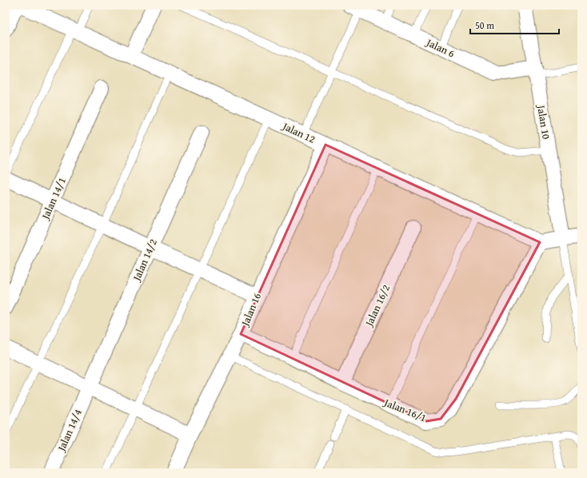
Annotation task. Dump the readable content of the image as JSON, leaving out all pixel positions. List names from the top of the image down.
{
  "streets": {
    "street": [
      "Jalan 6",
      "Jalan 10",
      "Jalan 12",
      "Jalan 14/1",
      "Jalan 14/2",
      "Jalan 16/2",
      "Jalan 16",
      "Jalan 16/1",
      "Jalan 14/4"
    ]
  },
  "crossings": [
    ["Jalan 6", "Jalan 10"],
    ["Jalan 12", "Jalan 16"],
    ["Jalan 12", "Jalan 16/1"],
    ["Jalan 14/2", "Jalan 14/4"],
    ["Jalan 16/2", "Jalan 16/1"],
    ["Jalan 16", "Jalan 16/1"]
  ],
  "scale_bar": "50 m"
}
